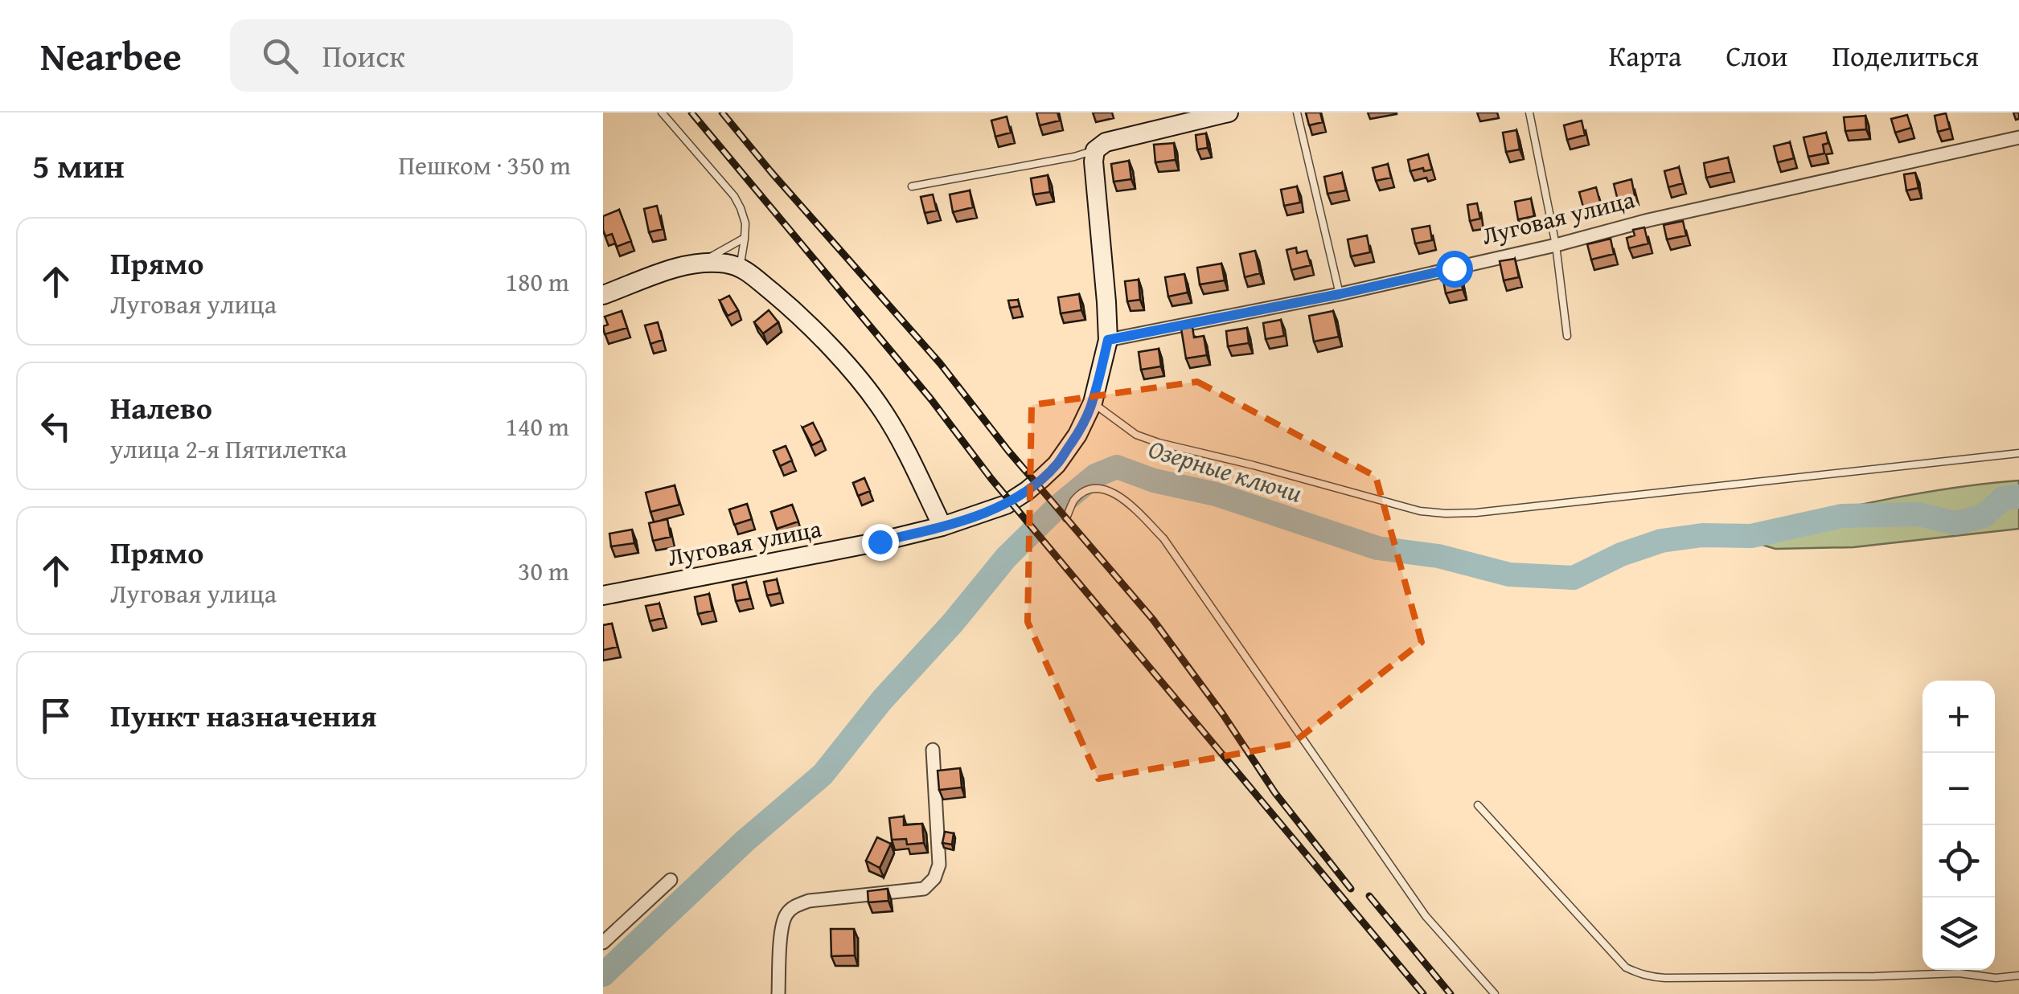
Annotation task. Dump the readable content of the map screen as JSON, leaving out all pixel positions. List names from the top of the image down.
{
  "streets": {
    "main road": ["Луговая улица"]
  },
  "water": ["Озерные ключи"],
  "page": {
    "header": "Nearbee",
    "search": "Поиск",
    "nav": ["Карта", "Слои", "Поделиться"],
    "heading": ["5 мин", "Пешком · 350 m"],
    "list": [
      ["Прямо", "Луговая улица", "180 m"],
      ["Налево", "улица 2-я Пятилетка", "140 m"],
      ["Прямо", "Луговая улица", "30 m"],
      "Пункт назначения"
    ],
    "map_buttons": ["+", "−"]
  }
}
